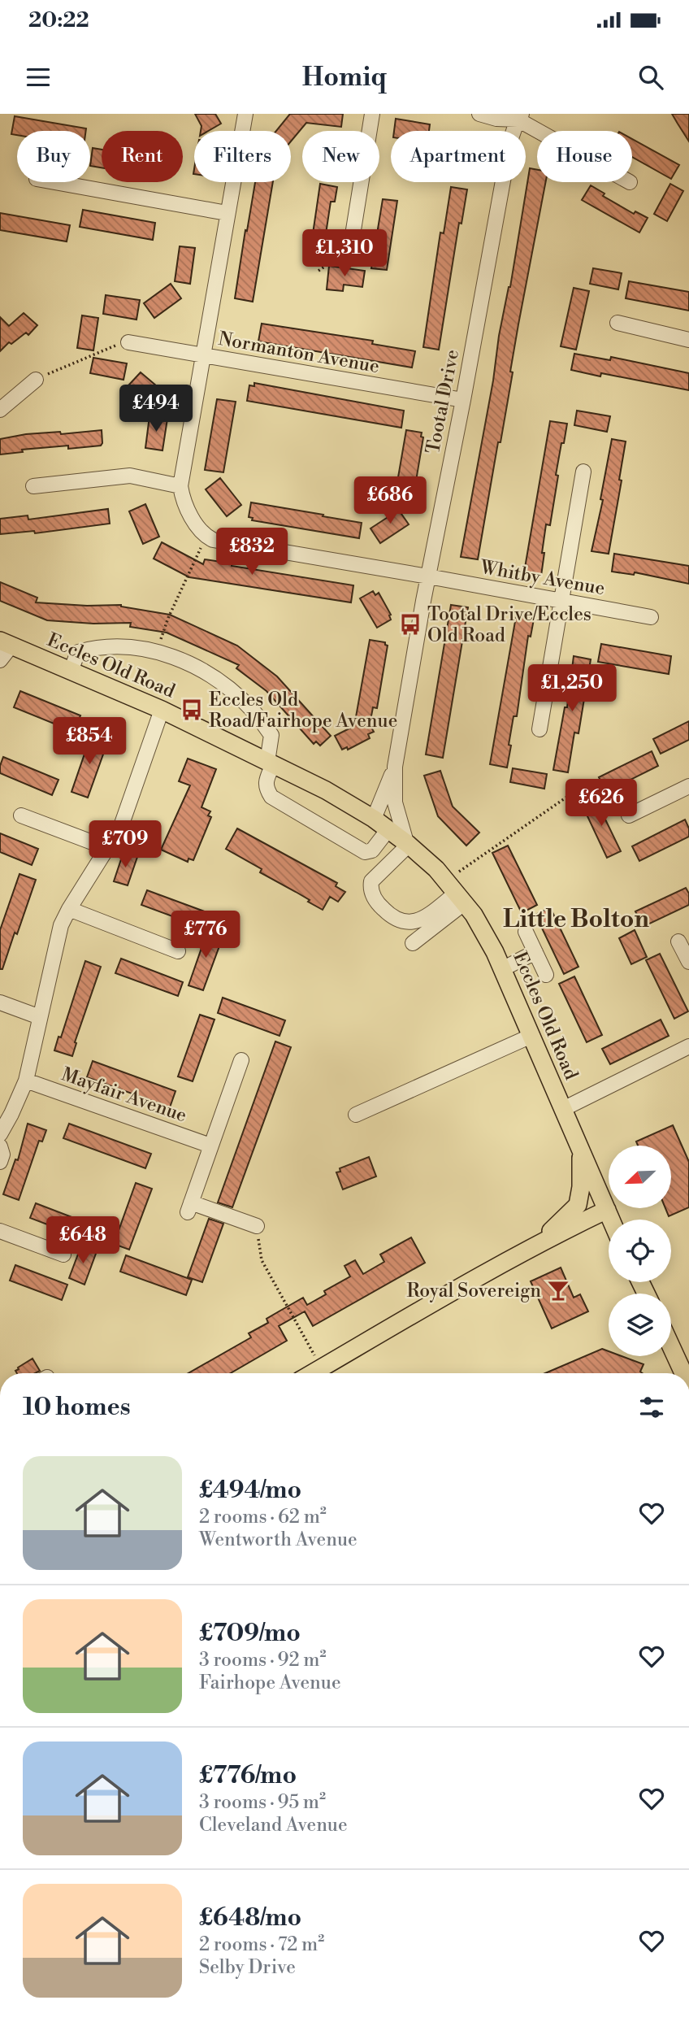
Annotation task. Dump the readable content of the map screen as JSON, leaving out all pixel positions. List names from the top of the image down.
{
  "streets": {
    "main road": ["Eccles Old Road"],
    "street": [
      "Normanton Avenue",
      "Tootal Drive",
      "Whitby Avenue",
      "Mayfair Avenue"
    ]
  },
  "crossings": [
    ["Normanton Avenue", "Tootal Drive"],
    ["Tootal Drive", "Whitby Avenue"],
    ["Tootal Drive", "Eccles Old Road"]
  ],
  "districts": ["Little Bolton"],
  "places": {
    "bus stop": ["Tootal Drive/Eccles Old Road", "Eccles Old Road/Fairhope Avenue"],
    "bar": ["Royal Sovereign"]
  },
  "north": "bottom left",
  "page": {
    "status": "20:22",
    "header": "Homiq",
    "chip": [
      "Buy",
      "Rent",
      "Filters",
      "New",
      "Apartment",
      "House"
    ],
    "price": [
      "£1,310",
      "£494",
      "£686",
      "£832",
      "£1,250",
      "£854",
      "£626",
      "£709",
      "£776",
      "£648"
    ],
    "heading": "10 homes",
    "list": [
      {
        "name": "£494/mo",
        "note": "2 rooms · 62 m² · Wentworth Avenue"
      },
      {
        "name": "£709/mo",
        "note": "3 rooms · 92 m² · Fairhope Avenue"
      },
      {
        "name": "£776/mo",
        "note": "3 rooms · 95 m² · Cleveland Avenue"
      },
      {
        "name": "£648/mo",
        "note": "2 rooms · 72 m² · Selby Drive"
      }
    ]
  }
}
